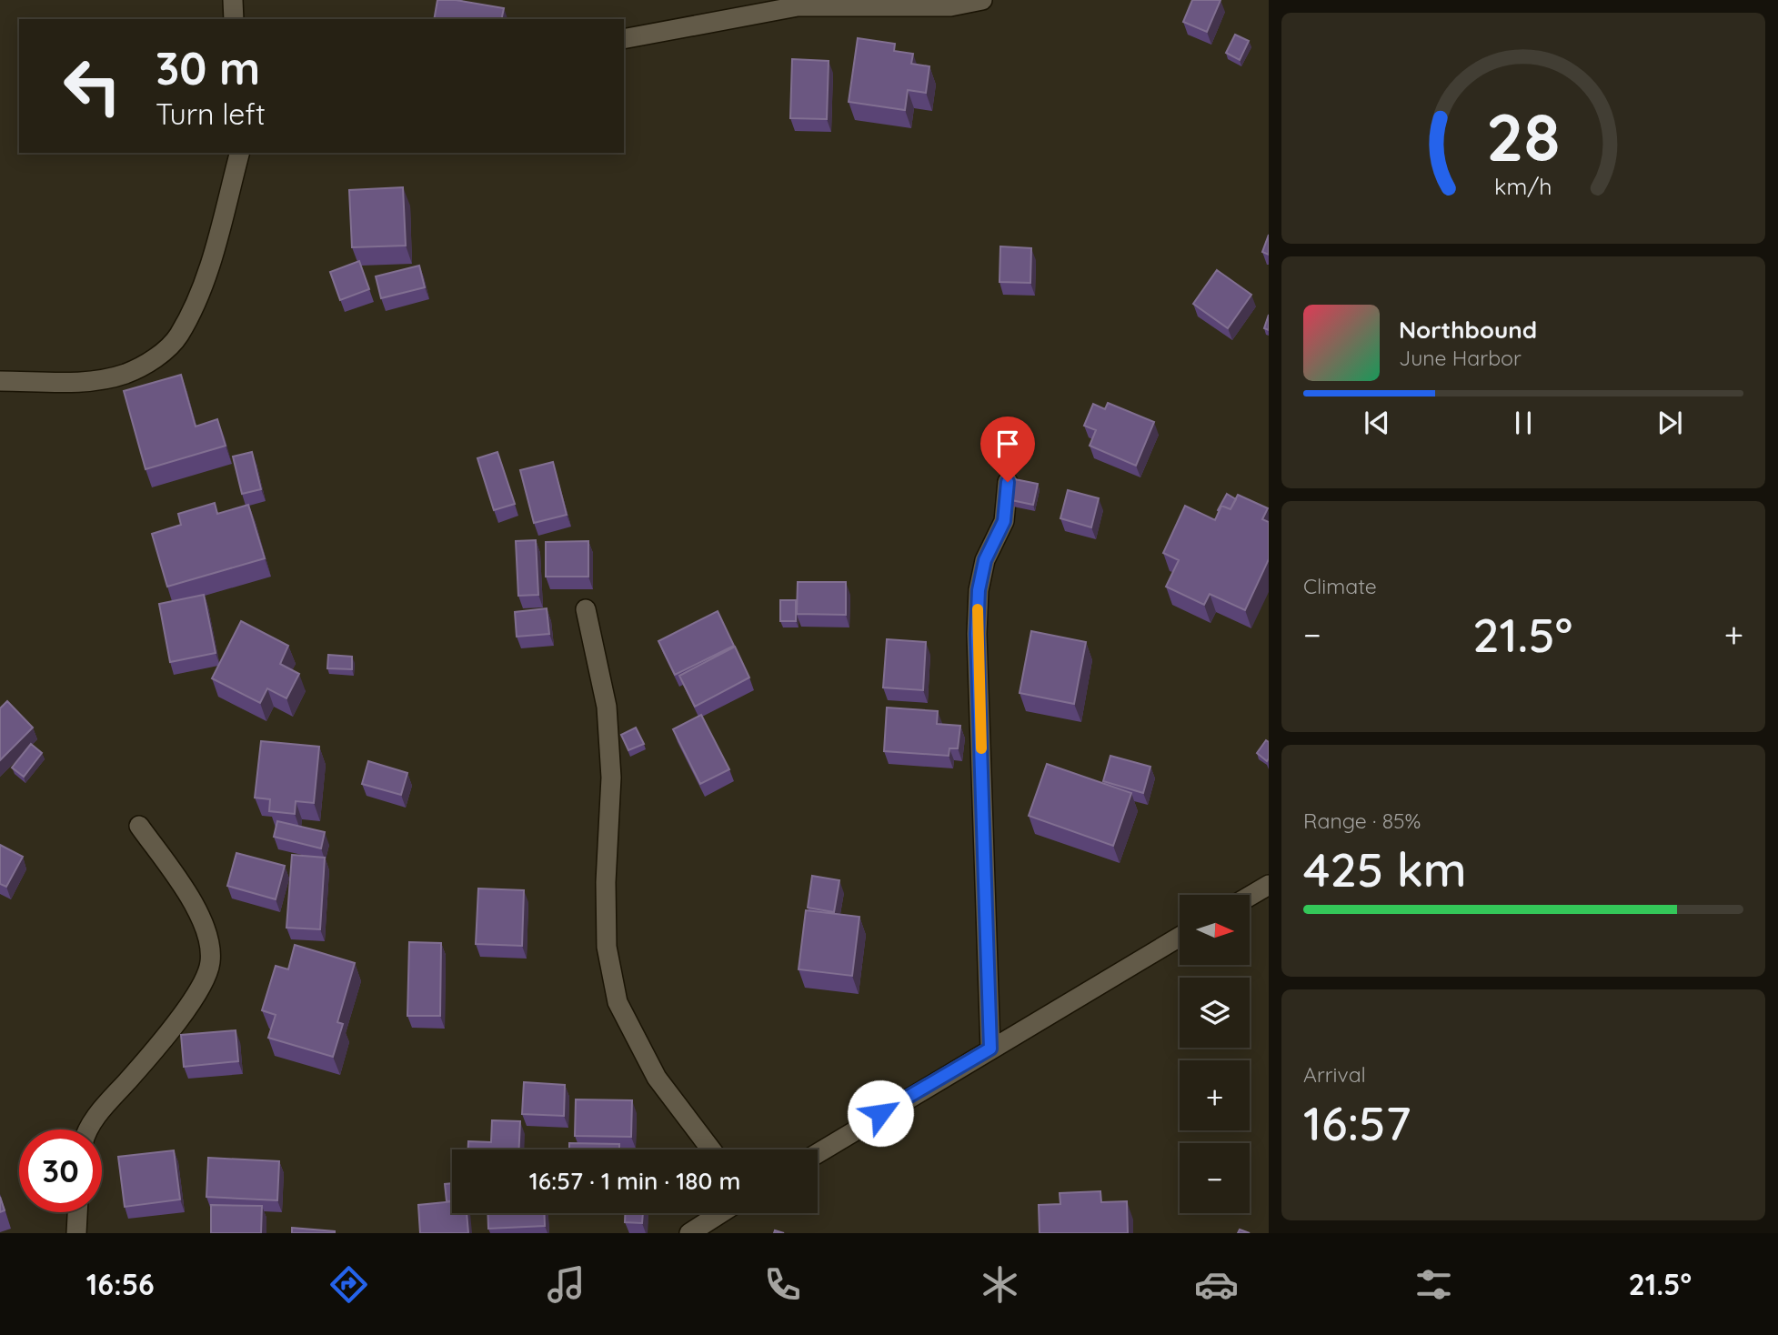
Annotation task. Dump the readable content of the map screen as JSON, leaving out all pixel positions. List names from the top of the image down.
{
  "north": "right",
  "page": {
    "turn": ["30 m", "Turn left"],
    "song": ["Northbound", "June Harbor"],
    "tile": [
      "Climate",
      ["Range · 85%", "425 km"],
      ["Arrival", "16:57"]
    ],
    "heat": ["−", "21.5°", "+"],
    "map_buttons": ["+", "−"],
    "limit": "30",
    "trip": "16:57 · 1 min · 180 m",
    "tabs": ["16:56", "21.5°"],
    "gauge": ["28", "km/h"]
  }
}
